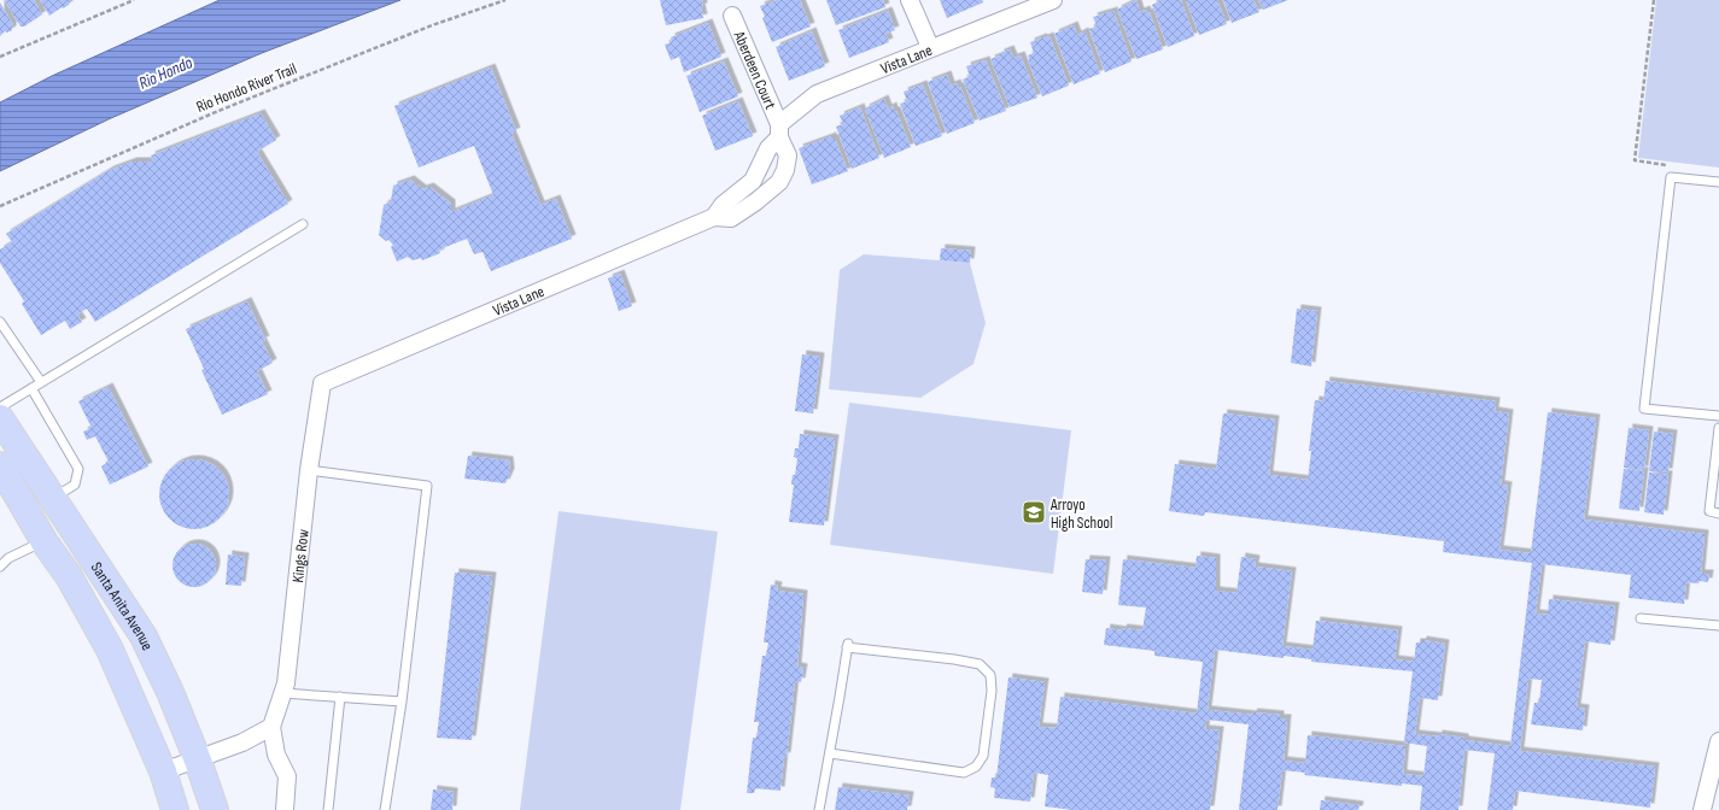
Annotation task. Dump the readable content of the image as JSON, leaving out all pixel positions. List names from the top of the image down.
{
  "streets": {
    "main road": ["Santa Anita Avenue"],
    "street": ["Vista Lane", "Aberdeen Court", "Kings Row"],
    "path": ["Rio Hondo River Trail"]
  },
  "crossings": [
    ["Vista Lane", "Aberdeen Court"],
    ["Vista Lane", "Kings Row"]
  ],
  "water": ["Rio Hondo"],
  "places": {
    "school or university": ["Arroyo High School"]
  }
}
